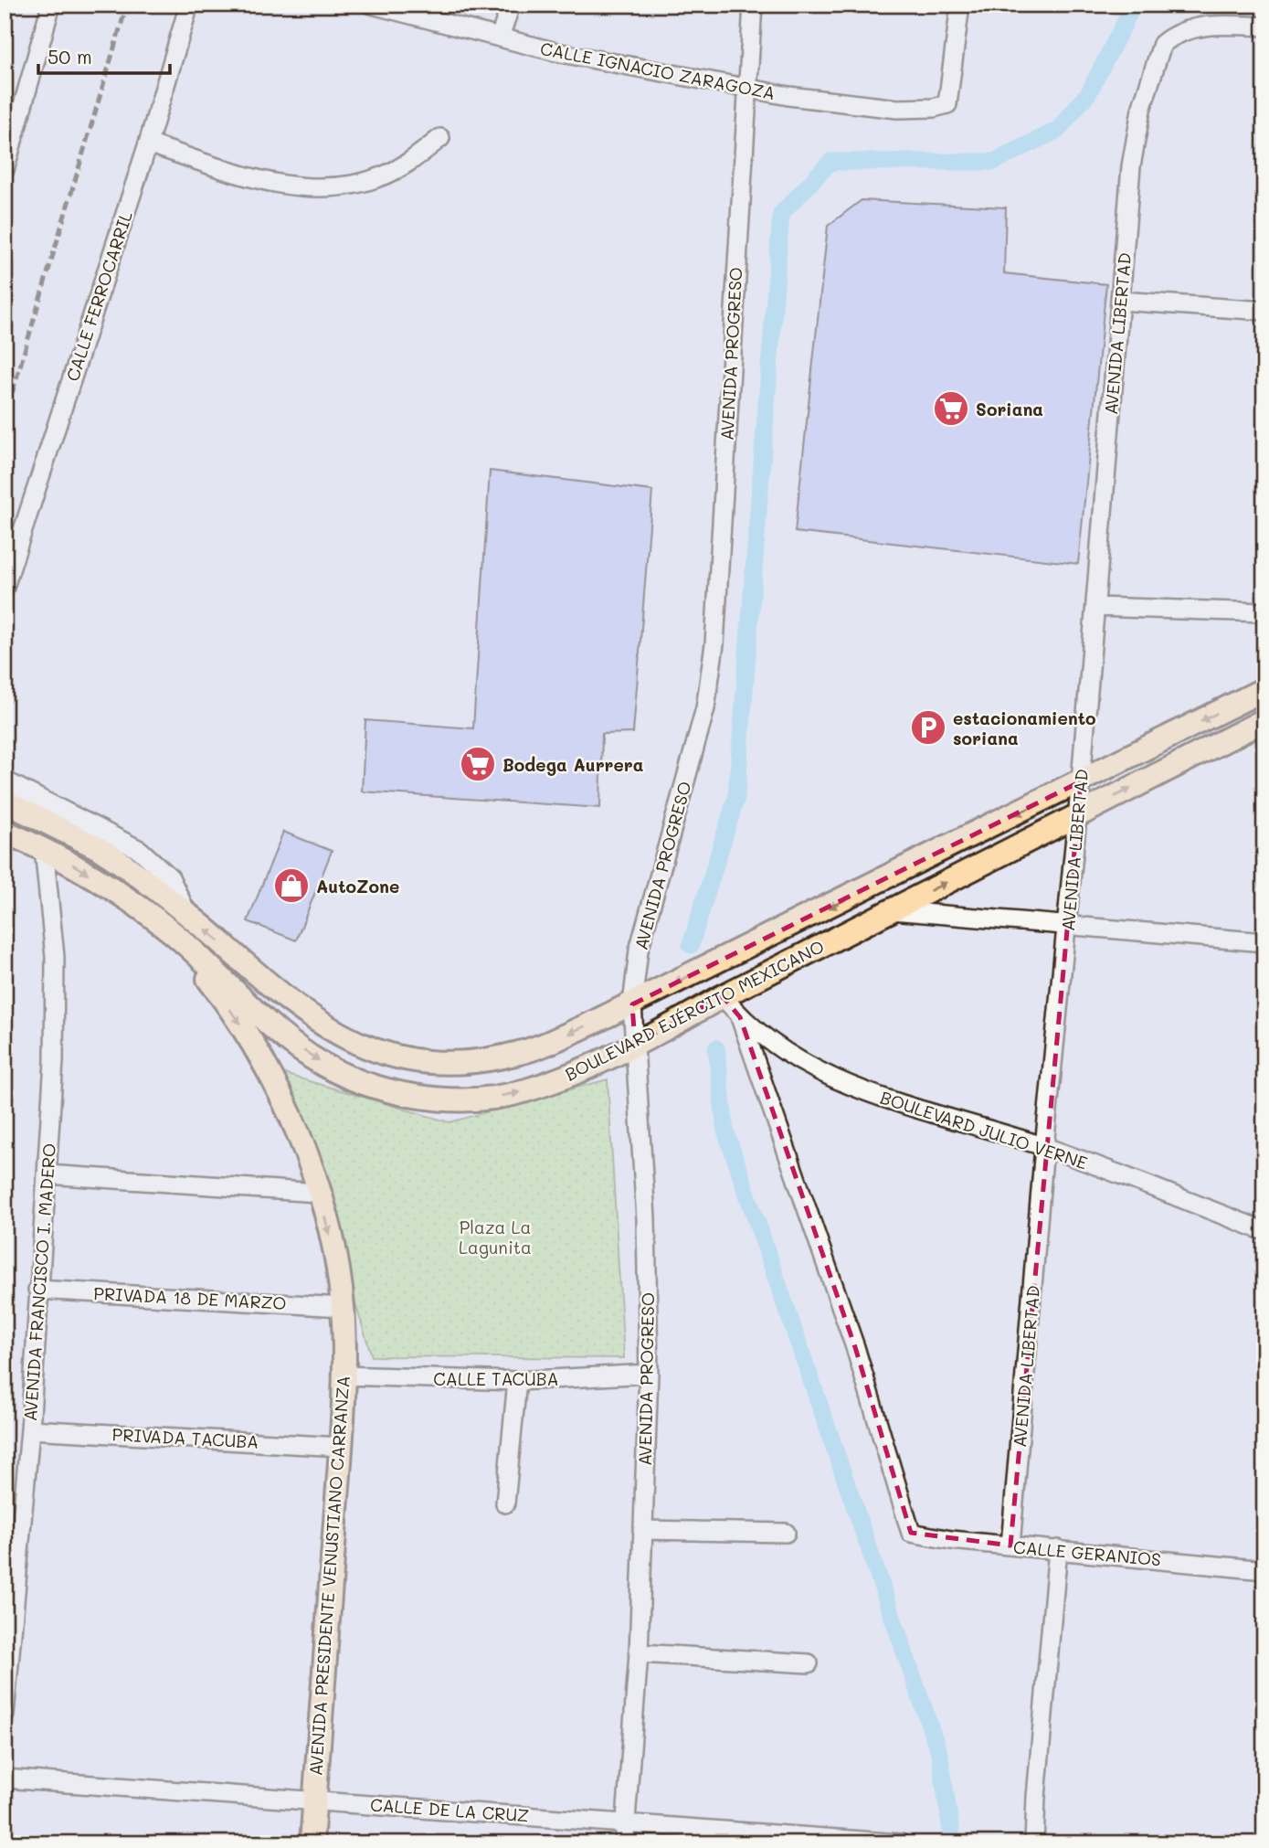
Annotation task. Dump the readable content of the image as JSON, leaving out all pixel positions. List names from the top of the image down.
{
  "streets": {
    "main road": ["BOULEVARD EJÉRCITO MEXICANO", "AVENIDA PRESIDENTE VENUSTIANO CARRANZA"],
    "street": [
      "CALLE IGNACIO ZARAGOZA",
      "CALLE FERROCARRIL",
      "AVENIDA LIBERTAD",
      "AVENIDA PROGRESO",
      "BOULEVARD JULIO VERNE",
      "AVENIDA FRANCISCO I. MADERO",
      "PRIVADA 18 DE MARZO",
      "CALLE TACUBA",
      "PRIVADA TACUBA",
      "CALLE GERANIOS",
      "CALLE DE LA CRUZ"
    ]
  },
  "crossings": [
    ["CALLE IGNACIO ZARAGOZA", "AVENIDA PROGRESO"],
    ["AVENIDA LIBERTAD", "BOULEVARD EJÉRCITO MEXICANO"],
    ["AVENIDA LIBERTAD", "BOULEVARD JULIO VERNE"],
    ["AVENIDA LIBERTAD", "CALLE GERANIOS"],
    ["AVENIDA PROGRESO", "BOULEVARD EJÉRCITO MEXICANO"],
    ["AVENIDA PROGRESO", "CALLE TACUBA"],
    ["AVENIDA PROGRESO", "CALLE DE LA CRUZ"],
    ["BOULEVARD EJÉRCITO MEXICANO", "BOULEVARD JULIO VERNE"],
    ["BOULEVARD EJÉRCITO MEXICANO", "AVENIDA FRANCISCO I. MADERO"],
    ["BOULEVARD EJÉRCITO MEXICANO", "AVENIDA PRESIDENTE VENUSTIANO CARRANZA"],
    ["BOULEVARD JULIO VERNE", "CALLE GERANIOS"],
    ["AVENIDA FRANCISCO I. MADERO", "PRIVADA 18 DE MARZO"],
    ["AVENIDA FRANCISCO I. MADERO", "PRIVADA TACUBA"],
    ["PRIVADA 18 DE MARZO", "AVENIDA PRESIDENTE VENUSTIANO CARRANZA"],
    ["CALLE TACUBA", "AVENIDA PRESIDENTE VENUSTIANO CARRANZA"],
    ["PRIVADA TACUBA", "AVENIDA PRESIDENTE VENUSTIANO CARRANZA"],
    ["AVENIDA PRESIDENTE VENUSTIANO CARRANZA", "CALLE DE LA CRUZ"]
  ],
  "one_way": ["AVENIDA PRESIDENTE VENUSTIANO CARRANZA"],
  "parks": ["Plaza La Lagunita"],
  "places": {
    "supermarket": ["Soriana", "Bodega Aurrera"],
    "parking": ["estacionamiento soriana"],
    "shop": ["AutoZone"]
  },
  "scale_bar": "50 m"
}
